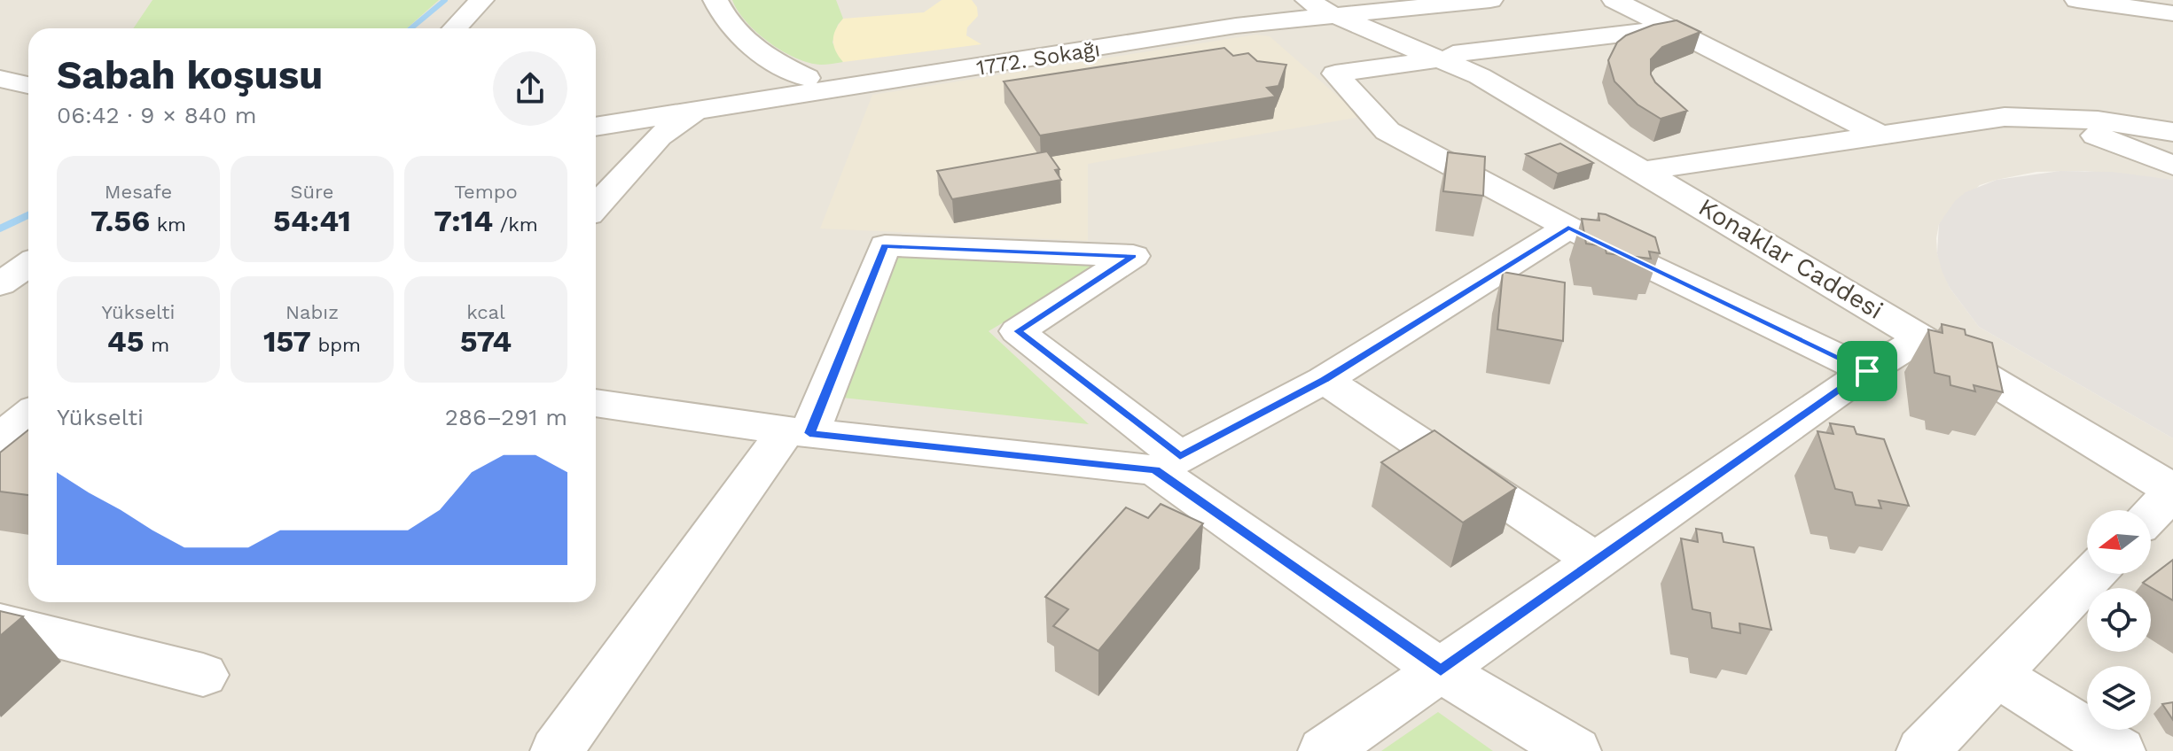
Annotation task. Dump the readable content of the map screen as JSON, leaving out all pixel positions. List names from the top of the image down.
{
  "streets": {
    "street": ["1772. Sokağı", "Konaklar Caddesi"]
  },
  "crossings": [
    ["1772. Sokağı", "Konaklar Caddesi"]
  ],
  "north": "left",
  "page": {
    "heading": ["Sabah koşusu", "06:42 · 9 × 840 m"],
    "stats": [
      ["Mesafe", "7.56 km"],
      ["Süre", "54:41"],
      ["Tempo", "7:14 /km"],
      ["Yükselti", "45 m"],
      ["Nabız", "157 bpm"],
      ["kcal", "574"]
    ],
    "chart": ["Yükselti", "286–291 m"]
  }
}
